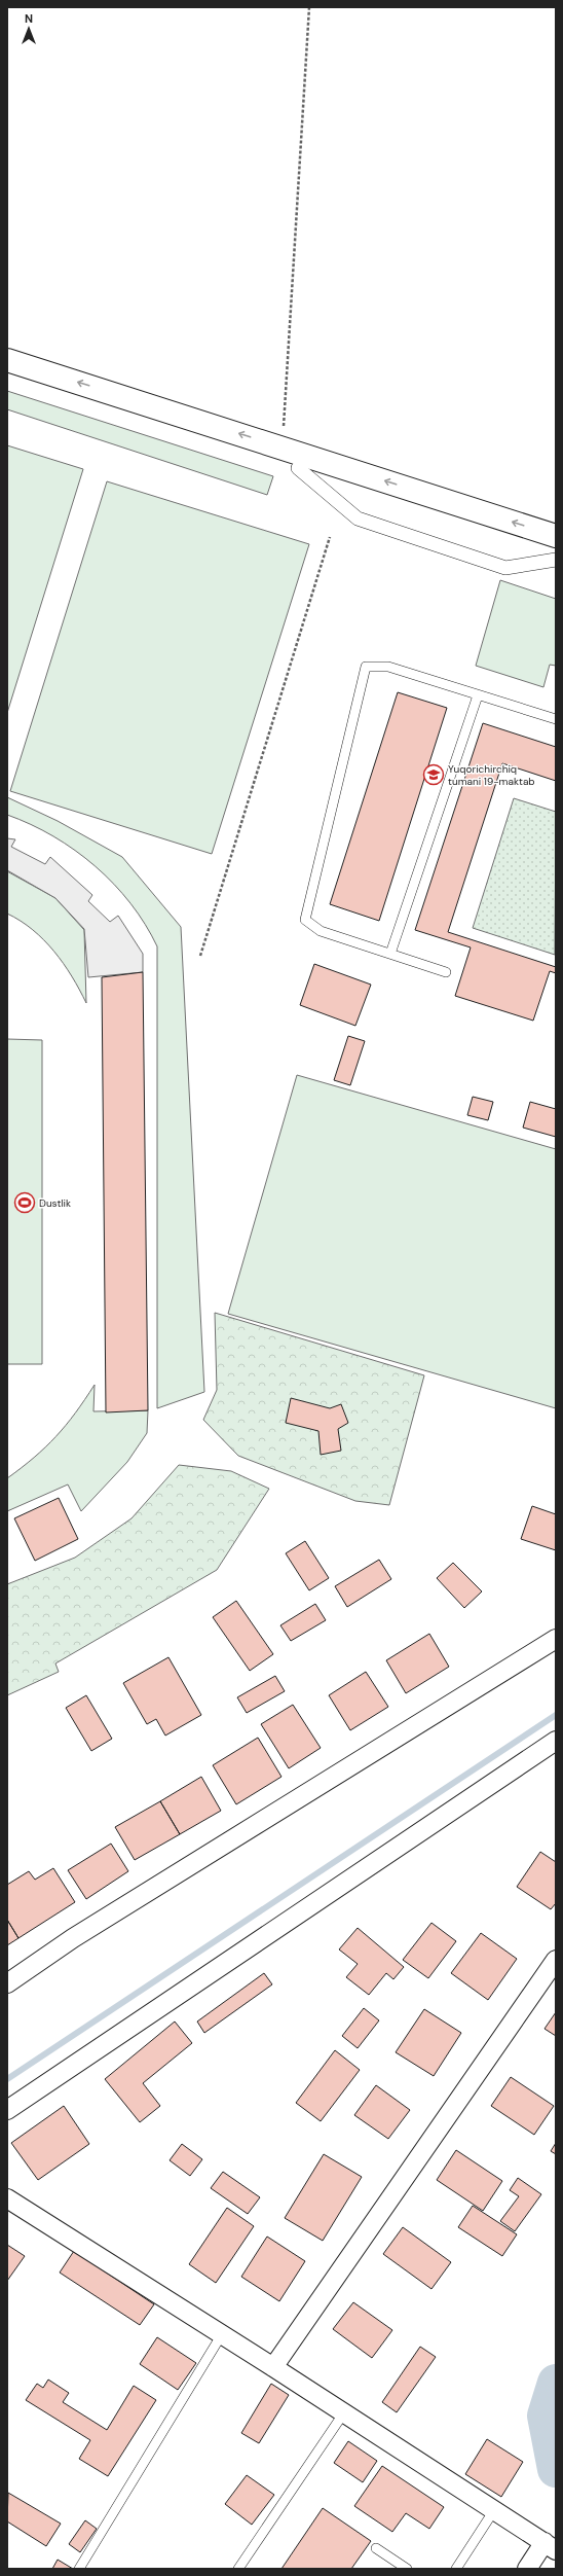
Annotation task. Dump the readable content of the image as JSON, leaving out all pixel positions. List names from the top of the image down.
{
  "places": {
    "school or university": ["Yuqorichirchiq tumani 19-maktab"],
    "sports": ["Dustlik"]
  },
  "north": "top"
}
